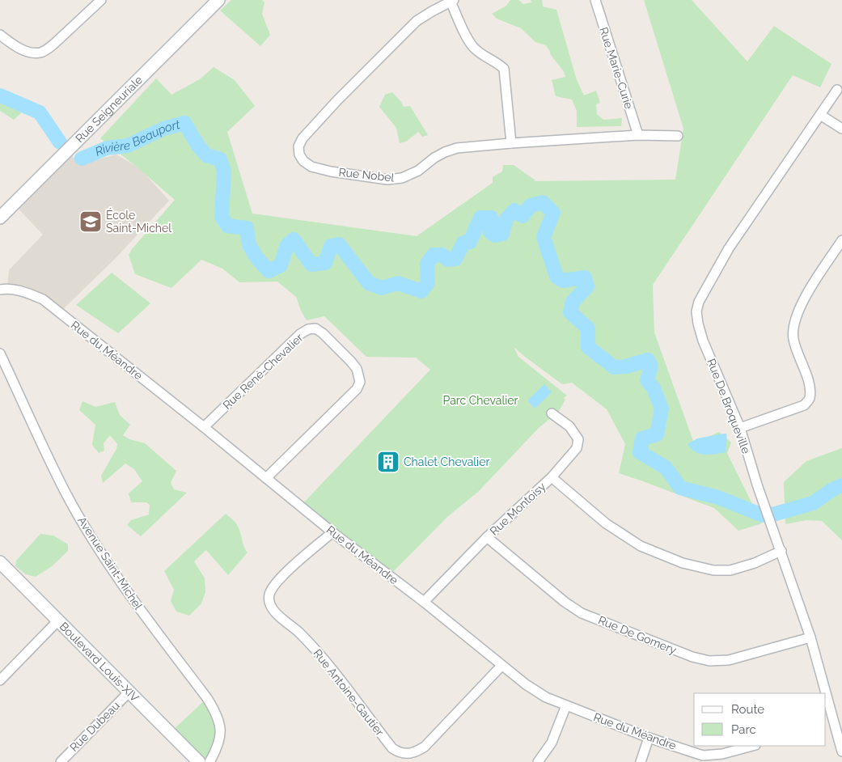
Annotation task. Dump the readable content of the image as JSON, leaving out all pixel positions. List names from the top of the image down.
{
  "streets": {
    "street": [
      "Rue Marie-Curie",
      "Rue Seigneuriale",
      "Rue Nobel",
      "Rue du Méandre",
      "Rue René-Chevalier",
      "Rue De Broqueville",
      "Rue Montoisy",
      "Avenue Saint-Michel",
      "Rue De Gomery",
      "Boulevard Louis-XIV",
      "Rue Antoine-Gautier",
      "Rue Dubeau"
    ]
  },
  "crossings": [
    ["Rue Marie-Curie", "Rue Nobel"],
    ["Rue du Méandre", "Rue René-Chevalier"],
    ["Rue du Méandre", "Rue Montoisy"],
    ["Rue du Méandre", "Rue Antoine-Gautier"],
    ["Rue De Broqueville", "Rue De Gomery"],
    ["Rue Montoisy", "Rue De Gomery"],
    ["Boulevard Louis-XIV", "Rue Dubeau"]
  ],
  "water": ["Rivière Beauport"],
  "parks": ["Parc Chevalier"],
  "places": {
    "school or university": ["École Saint-Michel"],
    "building": ["Chalet Chevalier"]
  },
  "legend": ["Route", "Parc"]
}
